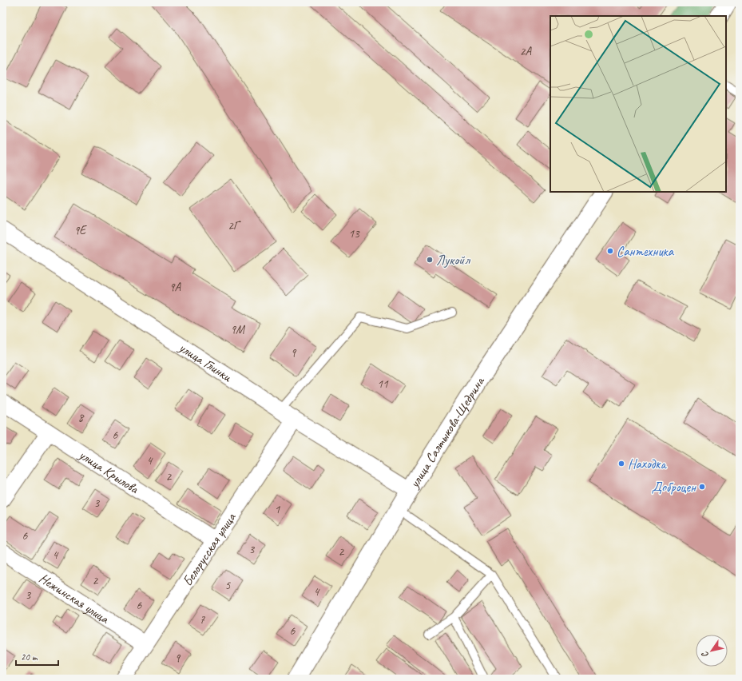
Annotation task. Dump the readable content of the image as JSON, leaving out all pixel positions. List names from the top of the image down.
{
  "streets": {
    "main road": ["улица Салтыкова-Щедрина"],
    "street": [
      "улица Глинки",
      "улица Крылова",
      "Белорусская улица",
      "Нежинская улица"
    ]
  },
  "crossings": [
    ["улица Глинки", "улица Салтыкова-Щедрина"],
    ["улица Глинки", "Белорусская улица"],
    ["улица Крылова", "Белорусская улица"],
    ["Белорусская улица", "Нежинская улица"]
  ],
  "places": [
    "Сантехника",
    "Лукойл",
    "Находка",
    "Доброцен"
  ],
  "house_numbers": [
    "2А",
    "2Г",
    "9Е",
    "13",
    "9А",
    "9М",
    "9",
    "11",
    "8",
    "6",
    "4",
    "2",
    "3",
    "1",
    "6",
    "3",
    "2",
    "4",
    "2",
    "5",
    "4",
    "3",
    "6",
    "7",
    "6",
    "9"
  ],
  "scale_bar": "20 m",
  "north": "bottom left"
}
